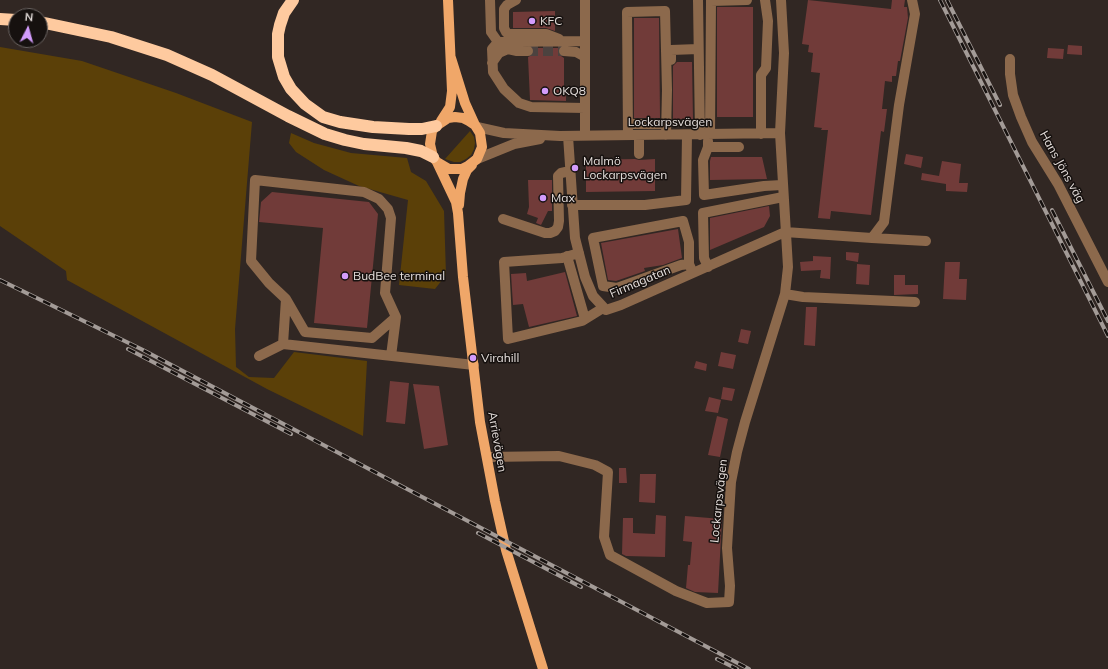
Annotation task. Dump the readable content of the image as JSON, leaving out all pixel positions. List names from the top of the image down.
{
  "streets": {
    "main road": ["Arrievägen"],
    "street": ["Lockarpsvägen", "Hans Jöns väg", "Firmagatan"]
  },
  "crossings": [
    ["Lockarpsvägen", "Firmagatan"],
    ["Lockarpsvägen", "Arrievägen"]
  ],
  "places": [
    "KFC",
    "OKQ8",
    "Malmö Lockarpsvägen",
    "Max",
    "BudBee terminal",
    "Virahill"
  ],
  "north": "top"
}
